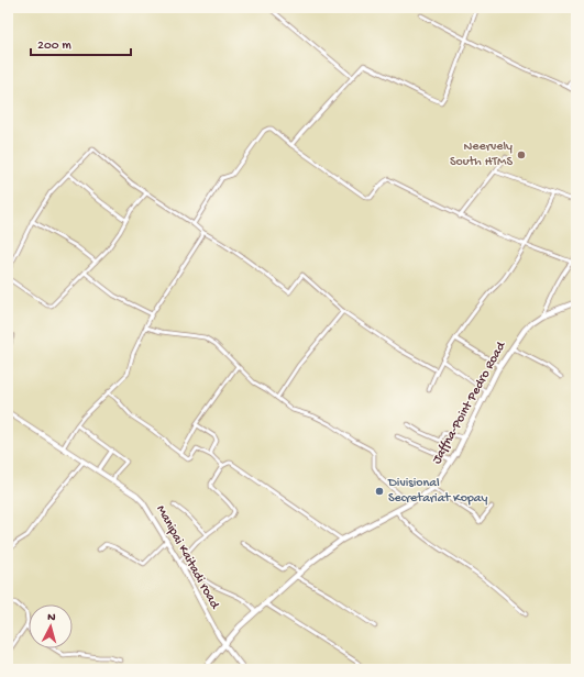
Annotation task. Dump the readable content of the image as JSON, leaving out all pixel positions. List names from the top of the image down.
{
  "streets": {
    "main road": ["Jaffna-Point Pedro Road", "Manipai Kaitadi road"]
  },
  "crossings": [
    ["Jaffna-Point Pedro Road", "Manipai Kaitadi road"]
  ],
  "places": ["Neervely South HTMS", "Divisional Secretariat Kopay"],
  "scale_bar": "200 m",
  "north": "top"
}
